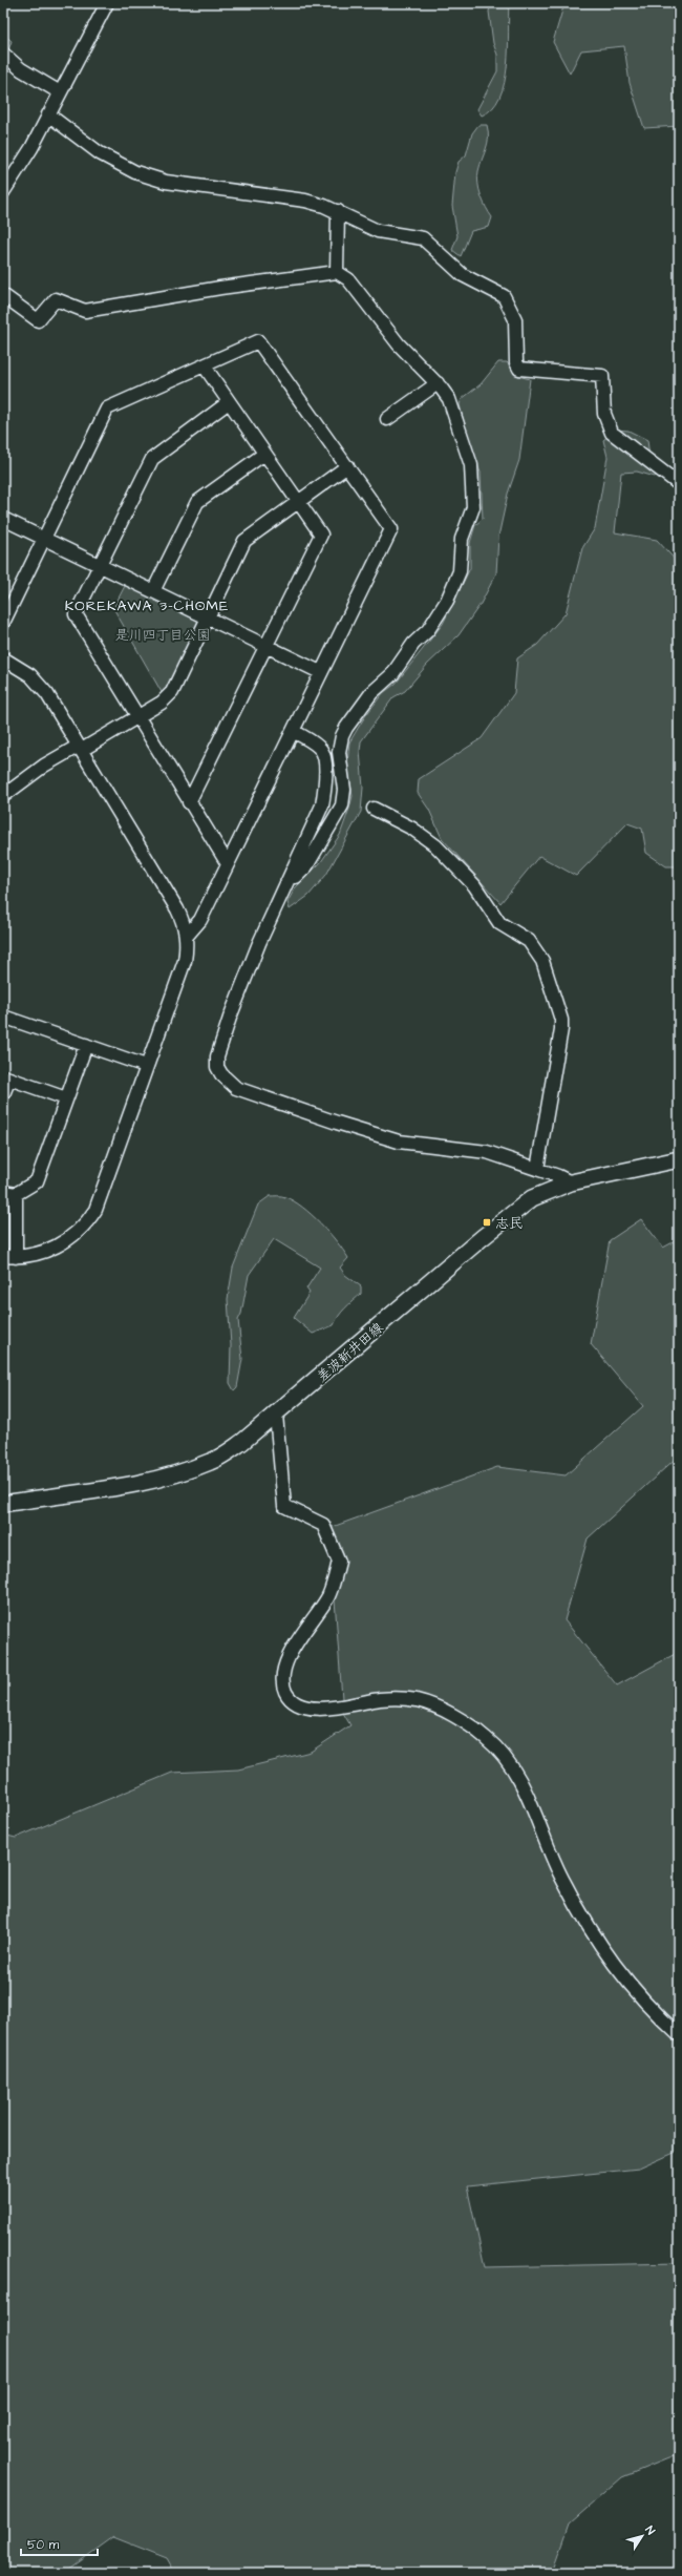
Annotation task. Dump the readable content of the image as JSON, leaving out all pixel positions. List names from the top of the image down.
{
  "streets": {
    "main road": ["差波新井田線"]
  },
  "districts": ["KOREKAWA 3-CHOME"],
  "parks": ["是川四丁目公園"],
  "places": {
    "transit": ["志民"]
  },
  "scale_bar": "50 m",
  "north": "top right"
}
